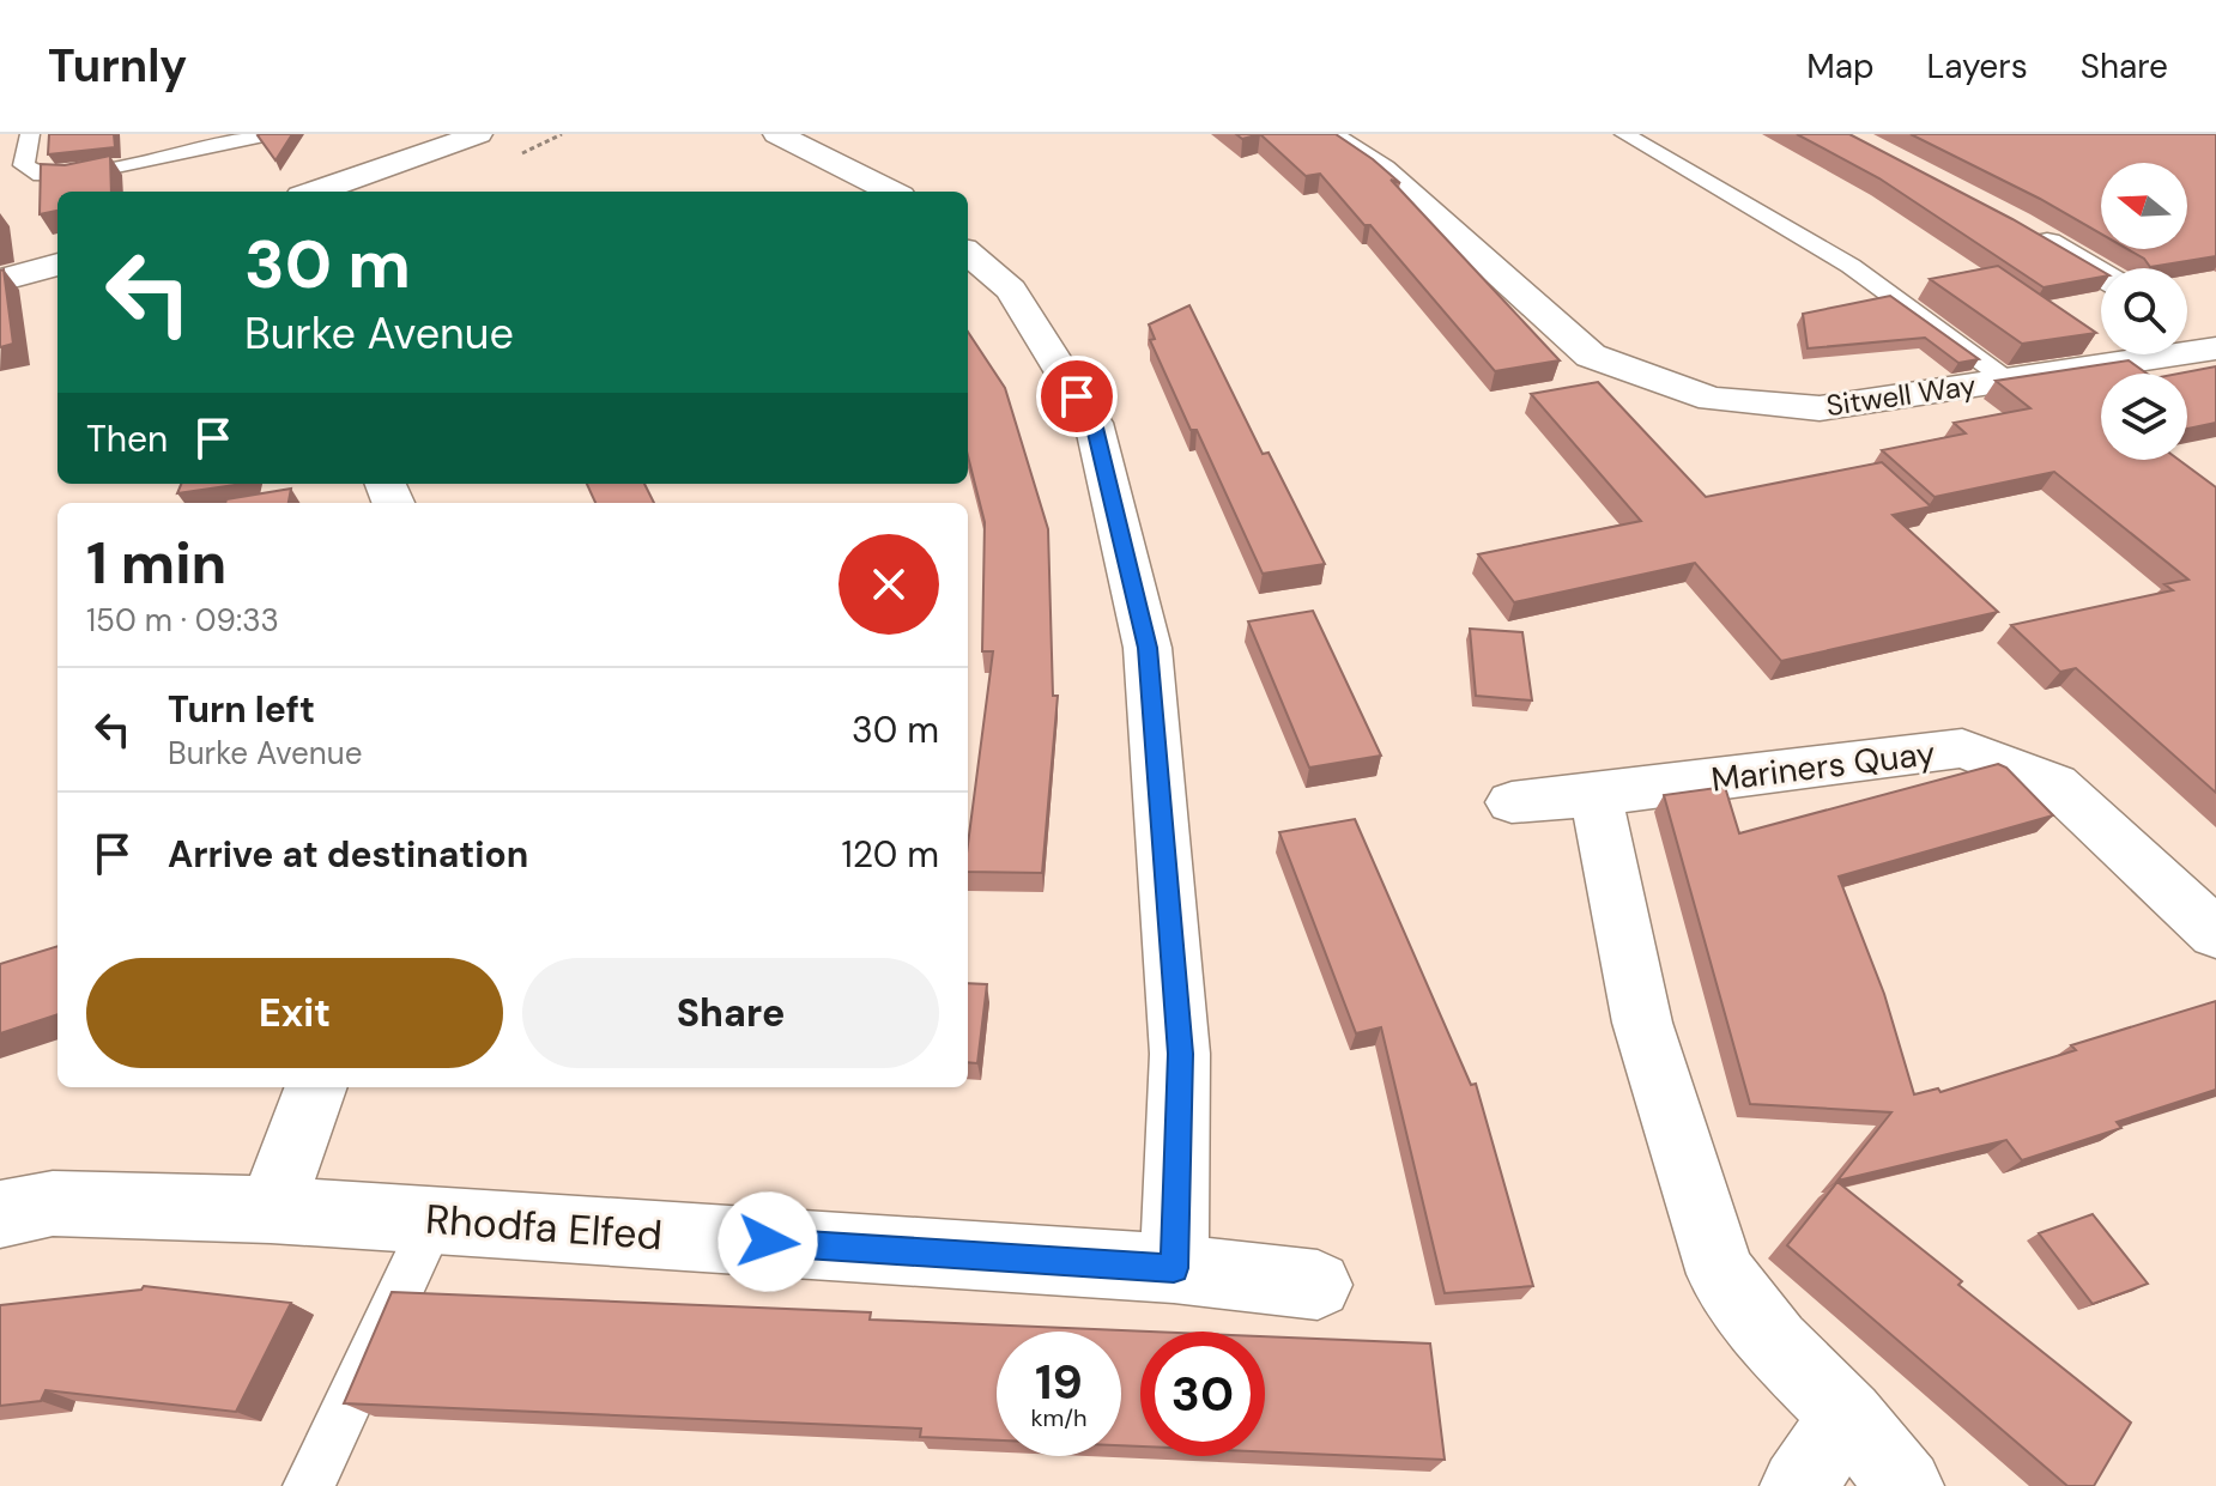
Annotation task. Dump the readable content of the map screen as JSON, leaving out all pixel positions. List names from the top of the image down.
{
  "streets": {
    "street": ["Sitwell Way", "Mariners Quay", "Rhodfa Elfed"]
  },
  "north": "left",
  "page": {
    "header": "Turnly",
    "nav": ["Map", "Layers", "Share"],
    "turn": ["30 m", "Burke Avenue"],
    "then": "Then",
    "heading": ["1 min", "150 m · 09:33"],
    "list": [
      {
        "name": "Turn left",
        "note": "Burke Avenue",
        "value": "30 m"
      },
      {
        "name": "Arrive at destination",
        "value": "120 m"
      }
    ],
    "buttons": ["Exit", "Share"],
    "speed": "19 km/h",
    "limit": "30"
  }
}
